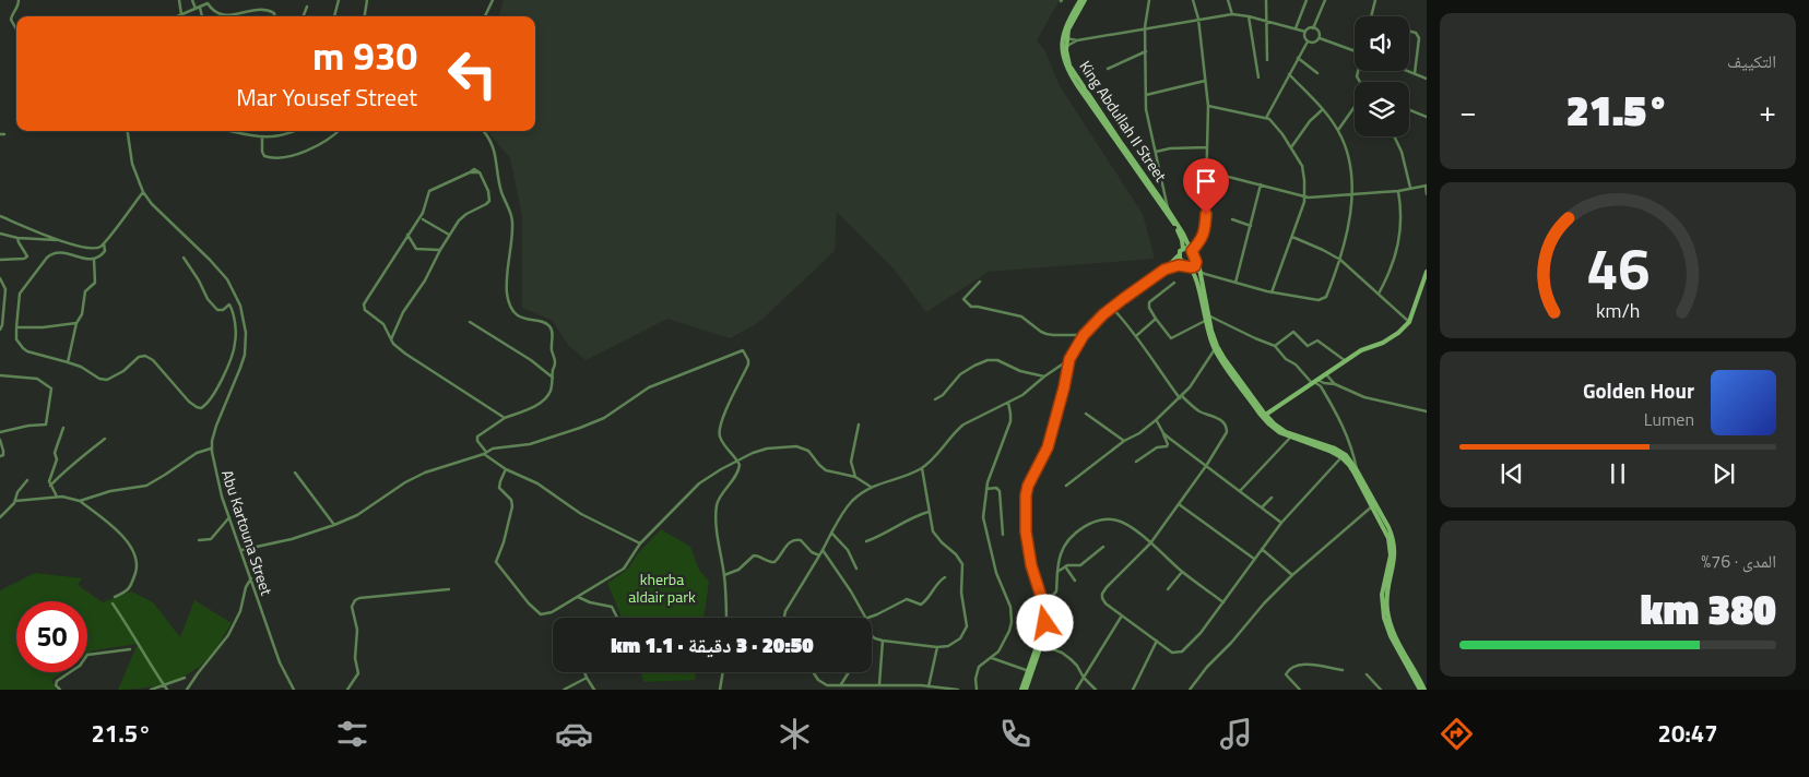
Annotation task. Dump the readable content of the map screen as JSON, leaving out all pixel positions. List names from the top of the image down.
{
  "streets": {
    "main road": ["King Abdullah II Street"],
    "street": ["Abu Kartouna Street"]
  },
  "parks": ["kherba aldair park"],
  "page": {
    "tile": [
      "التكييف",
      ["المدى · 76%", "380 km"]
    ],
    "turn": ["930 m", "Mar Yousef Street"],
    "heat": ["−", "21.5°", "+"],
    "song": ["Golden Hour", "Lumen"],
    "limit": "50",
    "trip": "20:50 · 3 دقيقة · 1.1 km",
    "tabs": ["20:47", "21.5°"],
    "gauge": ["46", "km/h"]
  }
}
